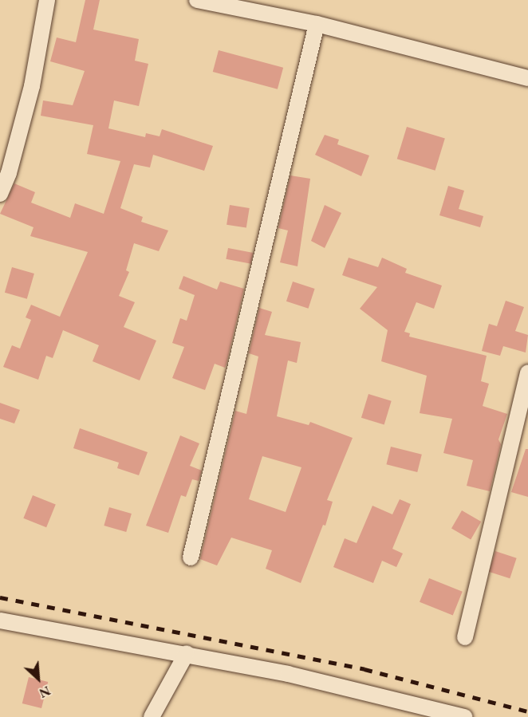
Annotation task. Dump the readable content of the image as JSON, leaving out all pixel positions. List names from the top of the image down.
{
  "north": "bottom right"
}
